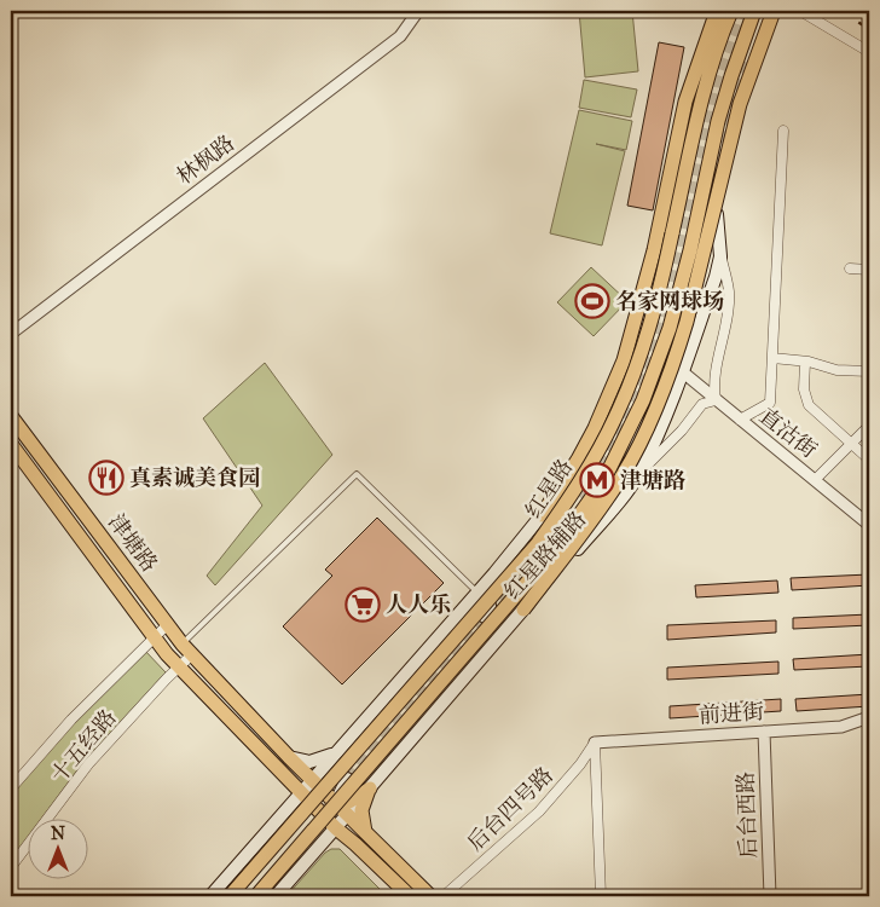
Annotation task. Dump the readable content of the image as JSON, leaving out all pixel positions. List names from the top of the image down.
{
  "streets": {
    "main road": ["红星路", "津塘路", "红星路辅路"],
    "street": [
      "林枫路",
      "直沽街",
      "前进街",
      "十五经路",
      "后台四号路",
      "后台西路"
    ]
  },
  "crossings": [
    ["直沽街", "红星路辅路"],
    ["津塘路", "红星路辅路"],
    ["津塘路", "十五经路"],
    ["前进街", "后台四号路"],
    ["前进街", "后台西路"]
  ],
  "places": {
    "sports": ["名家网球场"],
    "restaurant": ["真素诚美食园"],
    "metro station": ["津塘路"],
    "supermarket": ["人人乐"]
  },
  "north": "top"
}
